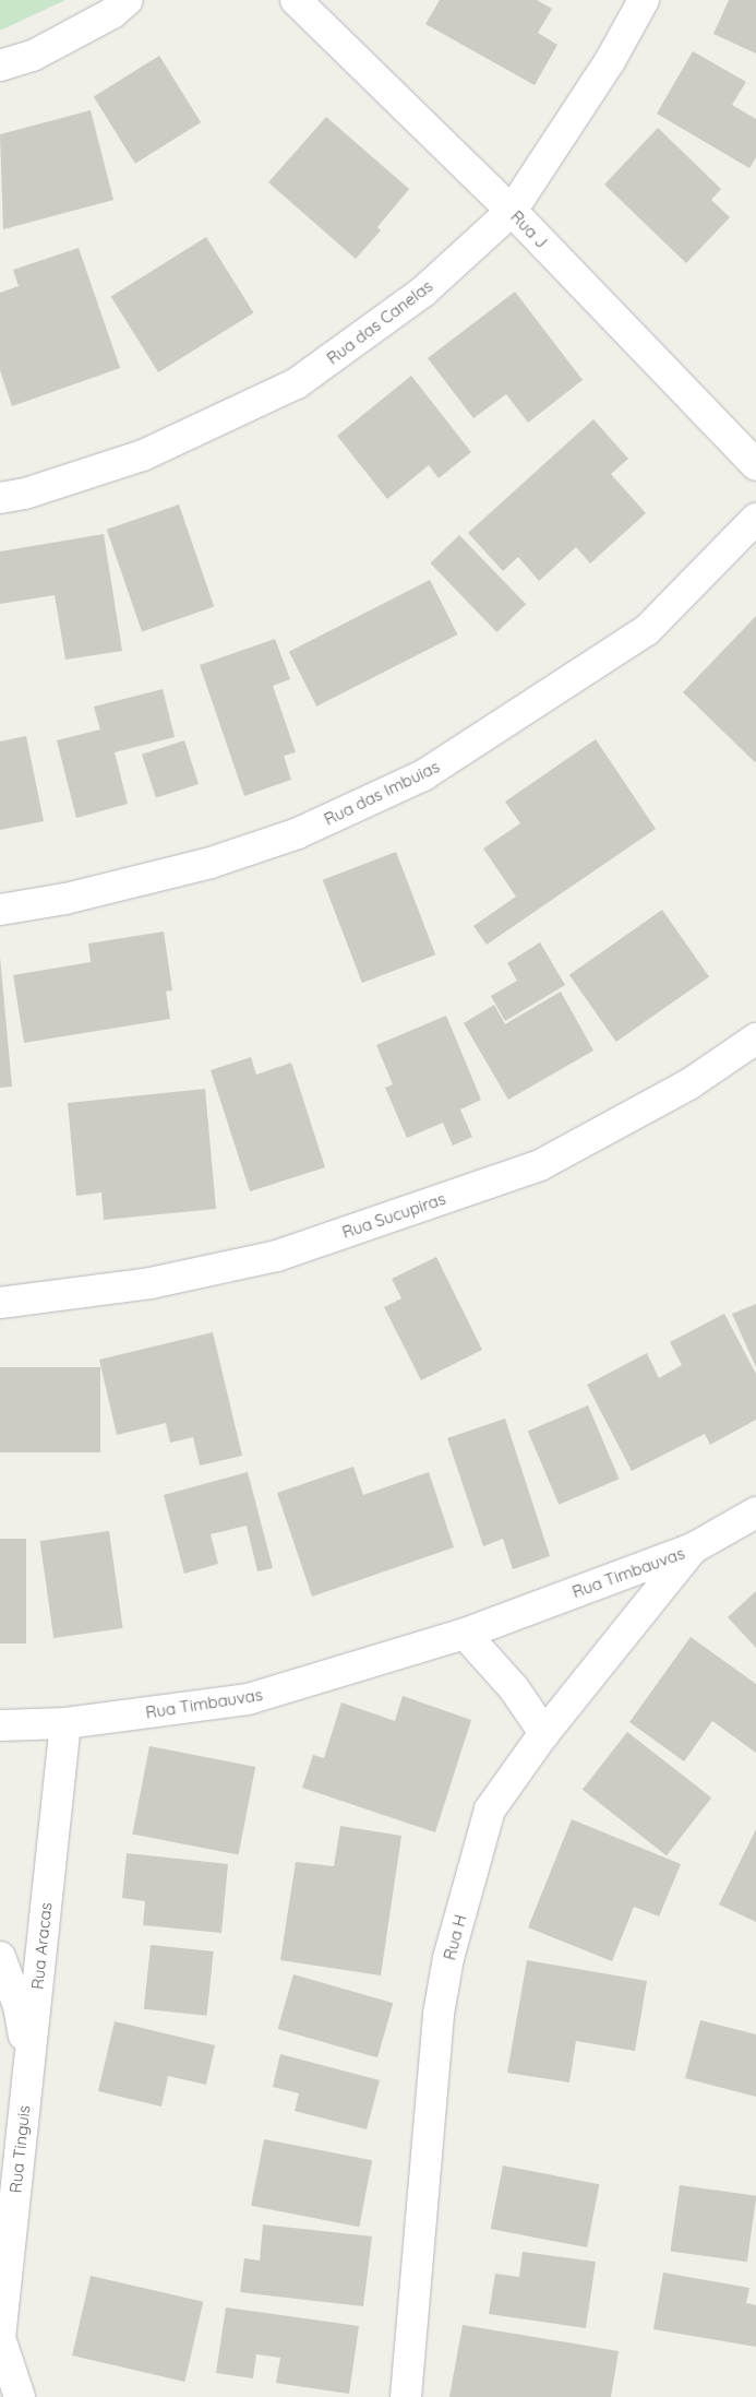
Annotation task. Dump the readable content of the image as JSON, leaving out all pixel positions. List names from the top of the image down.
{
  "streets": {
    "street": [
      "Rua J",
      "Rua das Canelas",
      "Rua das Imbuias",
      "Rua Sucupiras",
      "Rua Timbauvas",
      "Rua H",
      "Rua Aracas",
      "Rua Tinguis"
    ]
  },
  "crossings": [
    ["Rua J", "Rua das Canelas"],
    ["Rua Timbauvas", "Rua H"],
    ["Rua Timbauvas", "Rua Aracas"],
    ["Rua Aracas", "Rua Tinguis"]
  ]
}
